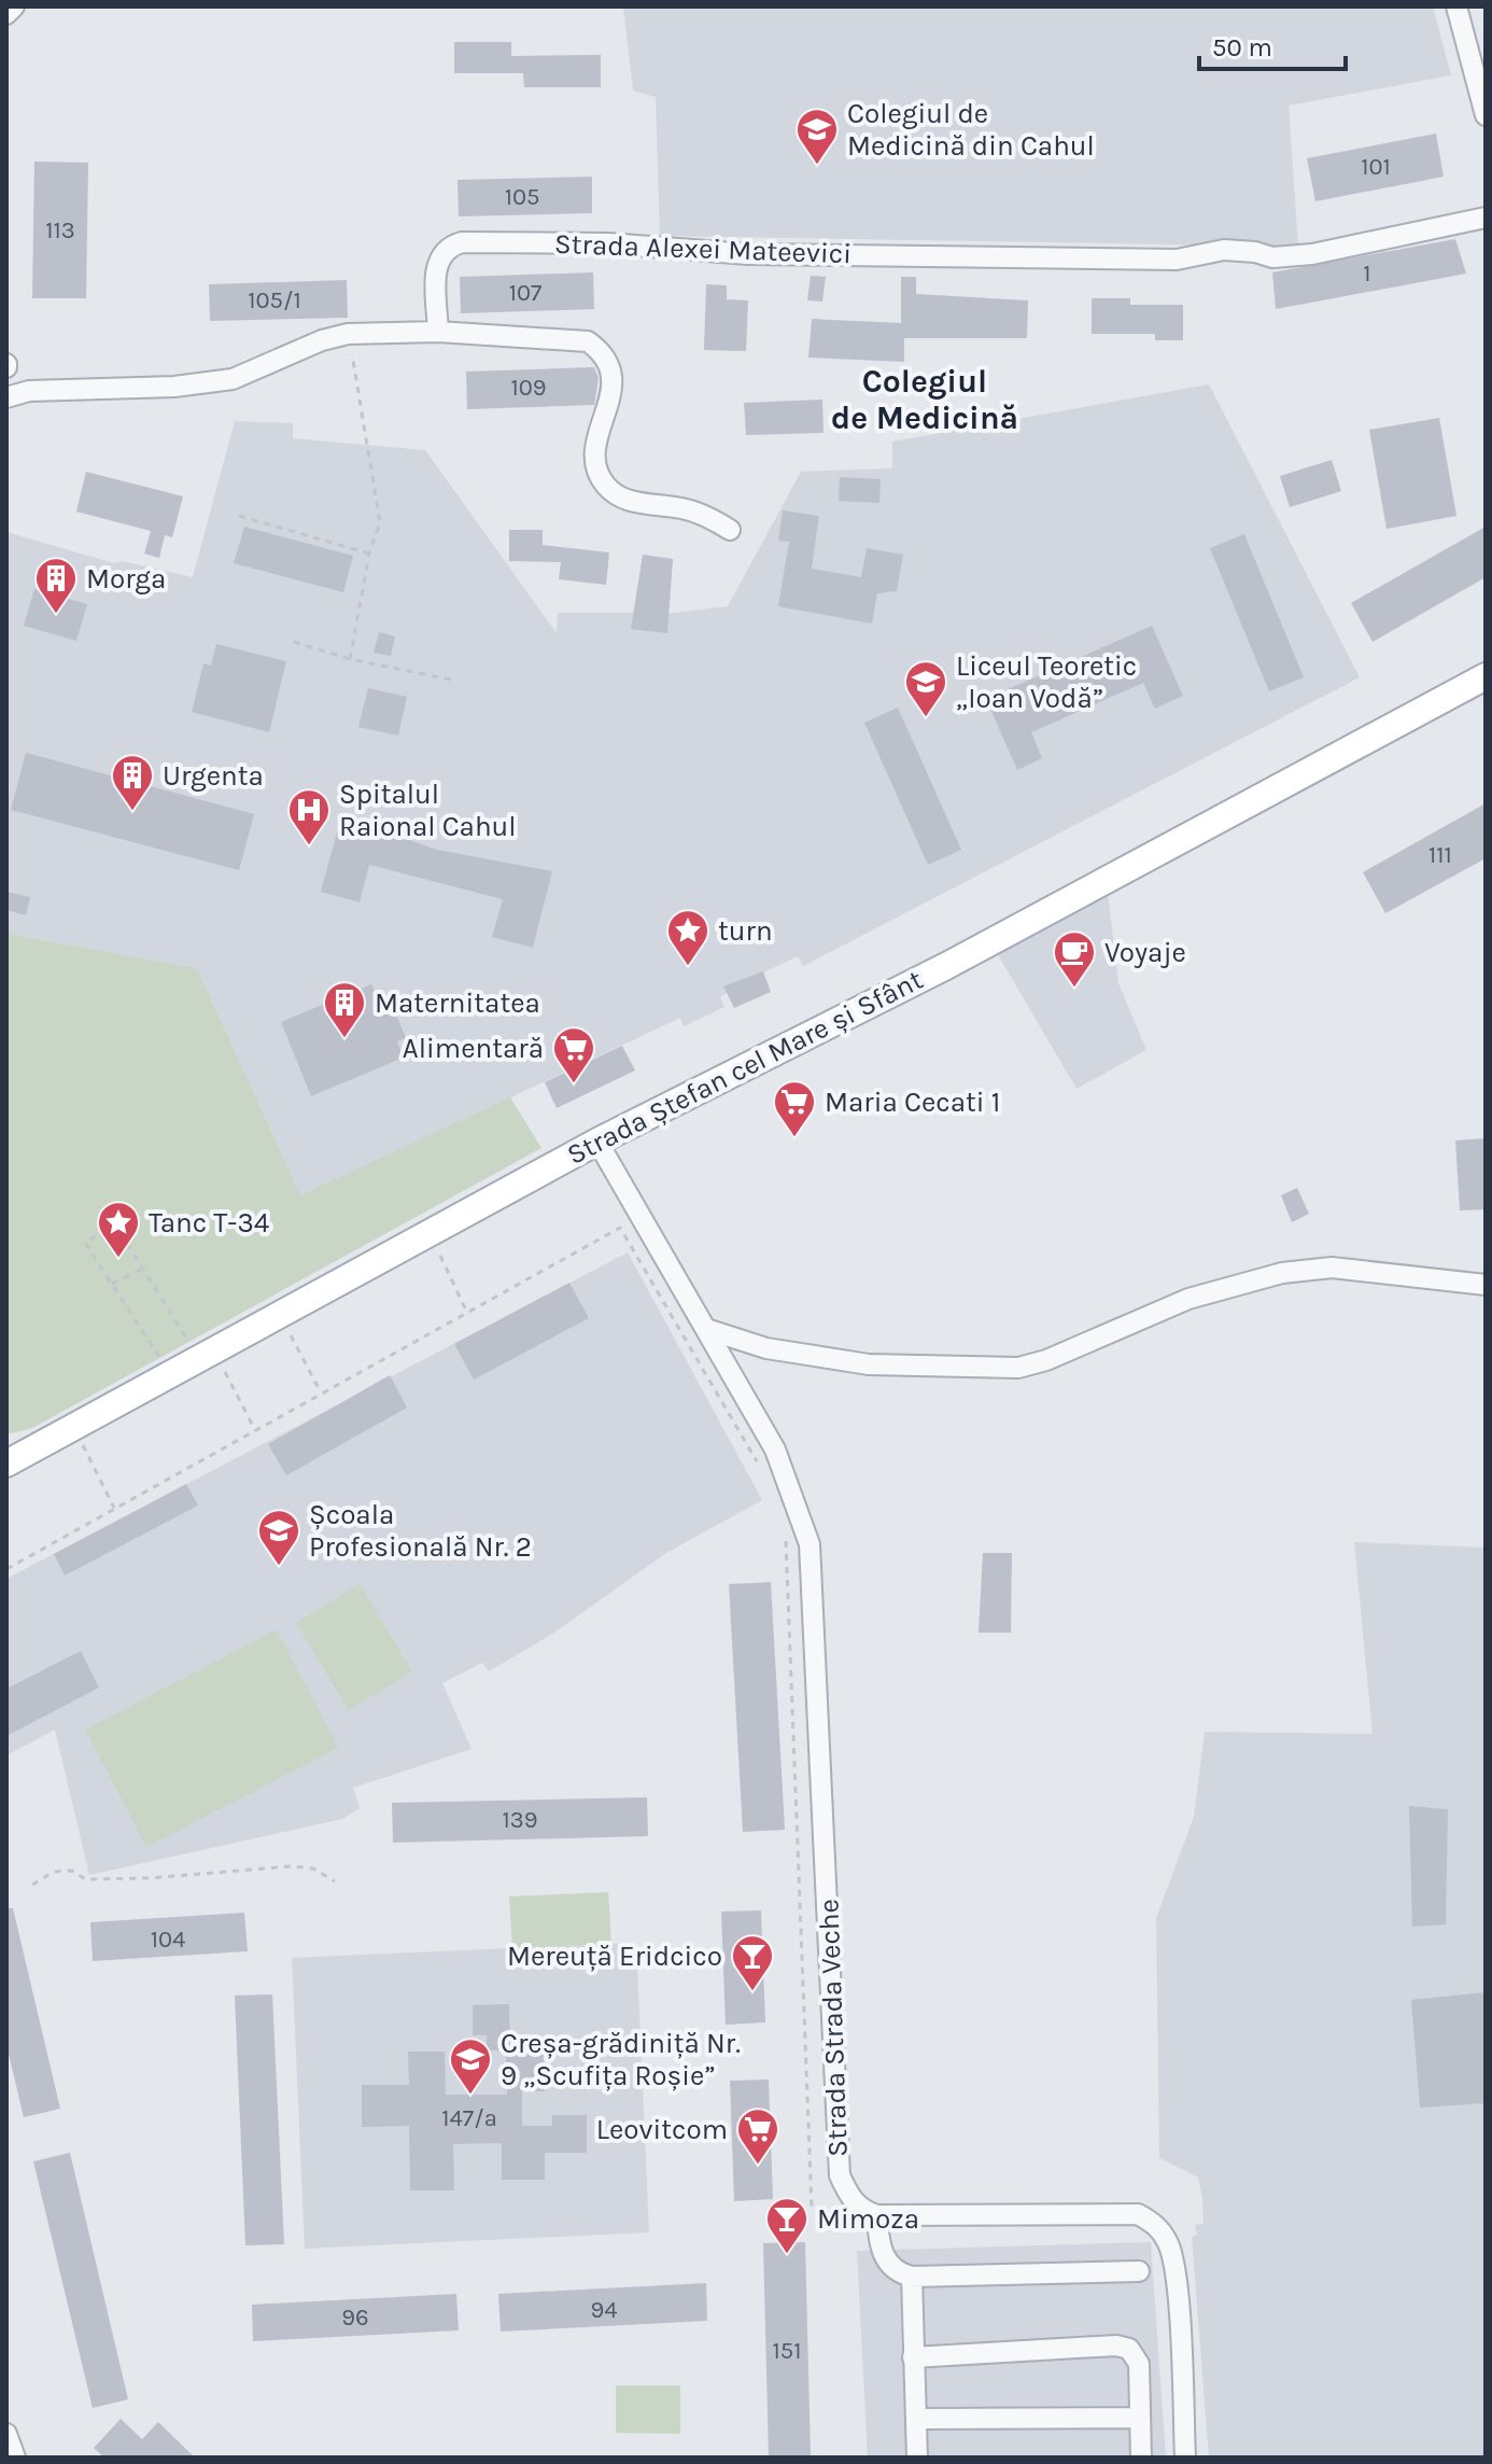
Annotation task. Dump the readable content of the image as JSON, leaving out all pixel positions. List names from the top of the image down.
{
  "streets": {
    "main road": ["Strada Ștefan cel Mare și Sfânt"],
    "street": ["Strada Alexei Mateevici", "Strada Strada Veche"]
  },
  "crossings": [
    ["Strada Ștefan cel Mare și Sfânt", "Strada Strada Veche"]
  ],
  "districts": ["Colegiul de Medicină"],
  "places": {
    "school or university": [
      "Colegiul de Medicină din Cahul",
      "Liceul Teoretic „Ioan Vodă”",
      "Școala Profesională Nr. 2",
      "Creșa-grădiniță Nr. 9 „Scufița Roșie”"
    ],
    "building": ["Morga", "Urgenta", "Maternitatea"],
    "hospital": ["Spitalul Raional Cahul"],
    "place": ["turn", "Tanc T-34"],
    "cafe": ["Voyaje"],
    "supermarket": ["Alimentară", "Maria Cecati 1", "Leovitcom"],
    "bar": ["Mereuță Eridcico", "Mimoza"]
  },
  "house_numbers": [
    "101",
    "105",
    "113",
    "1",
    "107",
    "105/1",
    "109",
    "111",
    "139",
    "104",
    "147/a",
    "94",
    "96",
    "151"
  ],
  "scale_bar": "50 m"
}
